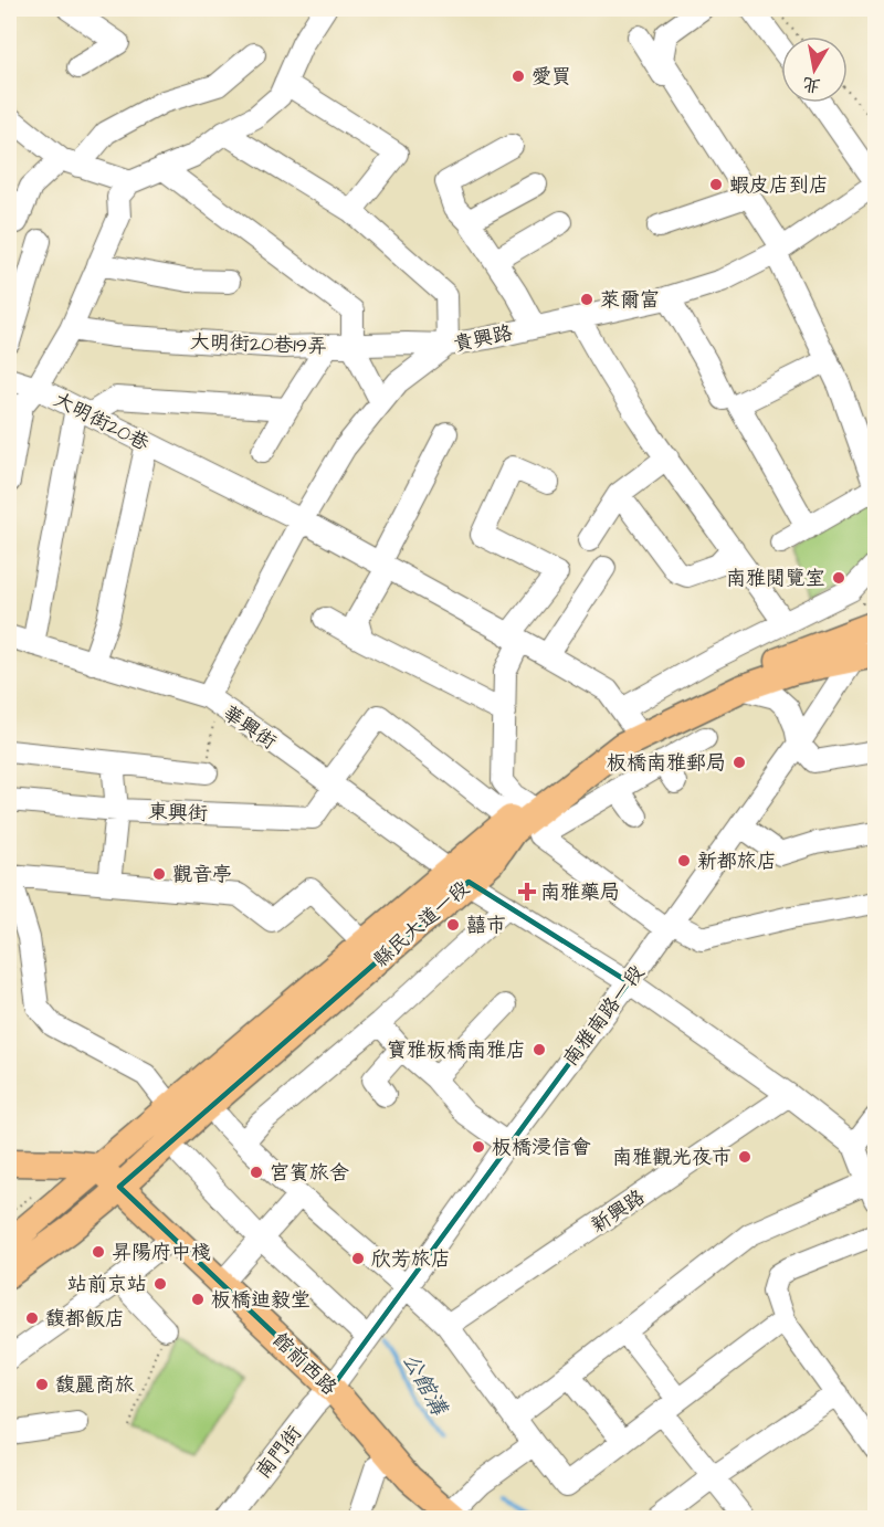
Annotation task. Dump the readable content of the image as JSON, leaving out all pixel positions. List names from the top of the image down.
{
  "streets": {
    "main road": ["縣民大道一段", "館前西路"],
    "street": [
      "貴興路",
      "大明街20巷19弄",
      "大明街20巷",
      "華興街",
      "東興街",
      "南雅南路一段",
      "新興路",
      "南門街"
    ]
  },
  "crossings": [
    ["貴興路", "大明街20巷19弄"],
    ["貴興路", "大明街20巷"],
    ["貴興路", "華興街"],
    ["大明街20巷19弄", "大明街20巷"],
    ["大明街20巷", "縣民大道一段"],
    ["華興街", "東興街"],
    ["華興街", "縣民大道一段"],
    ["華興街", "南雅南路一段"],
    ["華興街", "新興路"],
    ["縣民大道一段", "南雅南路一段"],
    ["縣民大道一段", "館前西路"],
    ["南雅南路一段", "館前西路"],
    ["南雅南路一段", "南門街"],
    ["館前西路", "南門街"]
  ],
  "water": ["公館溝"],
  "places": {
    "other": [
      "愛買",
      "蝦皮店到店",
      "萊爾富",
      "南雅閱覽室",
      "板橋南雅郵局",
      "新都旅店",
      "觀音亭",
      "囍市",
      "寶雅板橋南雅店",
      "板橋浸信會",
      "南雅觀光夜市",
      "宮賓旅舍",
      "昇陽府中棧",
      "欣芳旅店",
      "站前京站",
      "板橋迪毅堂",
      "馥都飯店",
      "馥麗商旅"
    ],
    "health": ["南雅藥局"]
  },
  "north": "bottom"
}
